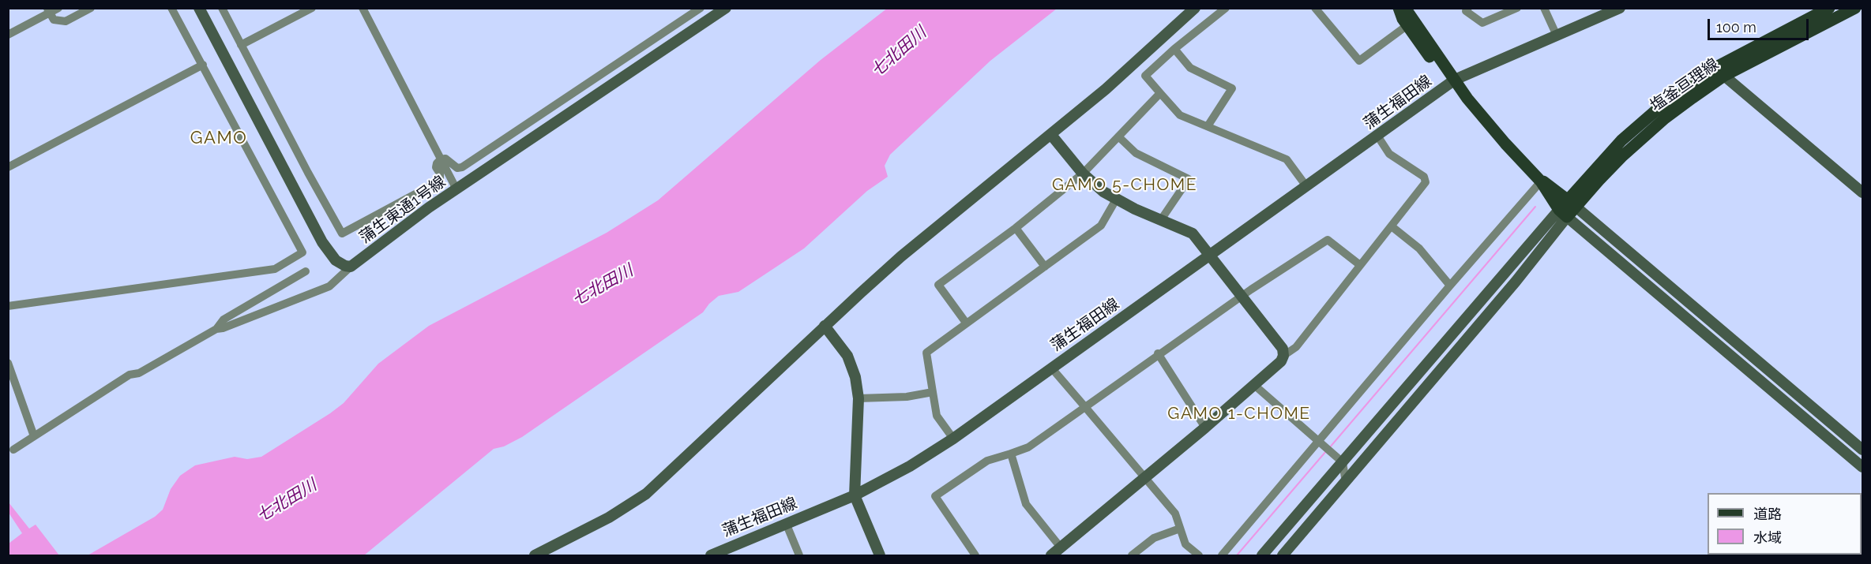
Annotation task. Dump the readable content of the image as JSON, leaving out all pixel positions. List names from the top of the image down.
{
  "streets": {
    "main road": ["塩釜亘理線"],
    "street": ["蒲生福田線", "蒲生東通1号線"]
  },
  "districts": ["GAMO", "GAMO 5-CHOME", "GAMO 1-CHOME"],
  "water": ["七北田川"],
  "legend": ["道路", "水域"],
  "scale_bar": "100 m"
}
